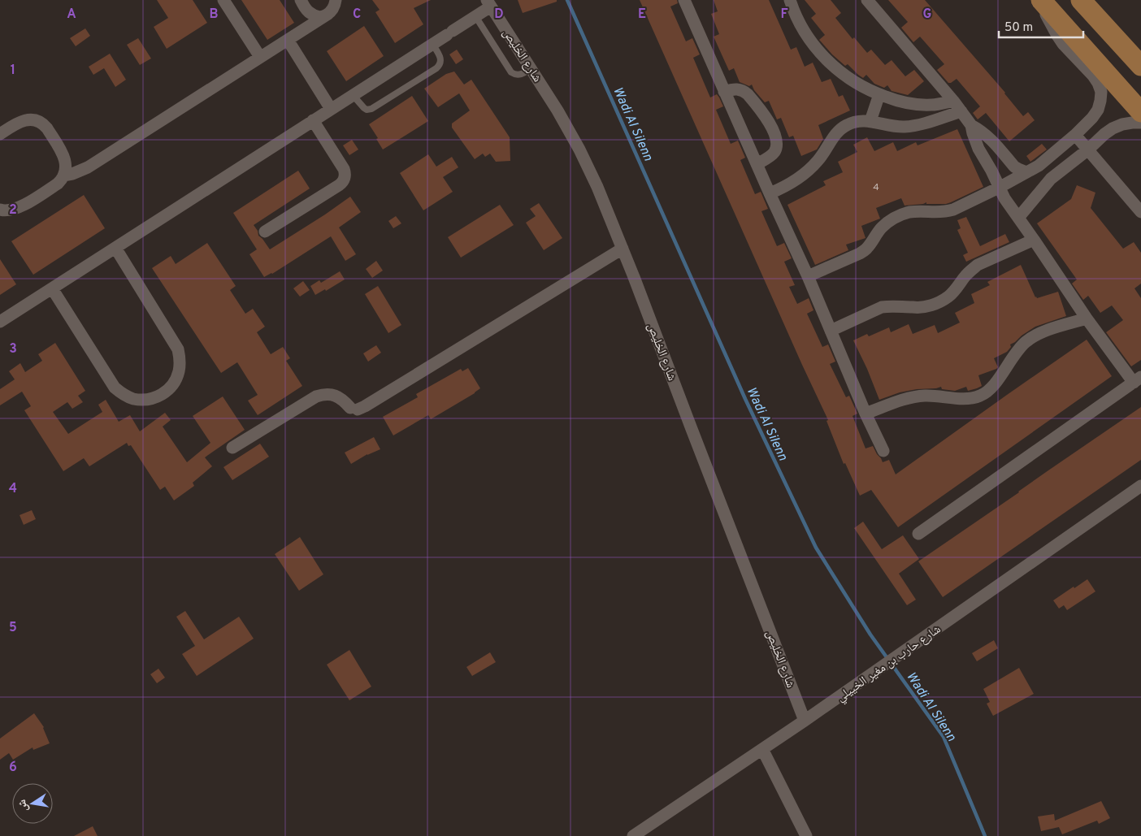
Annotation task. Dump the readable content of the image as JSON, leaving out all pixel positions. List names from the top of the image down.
{
  "streets": {
    "street": ["شارع الخليص", "شارع حارب بن مغير الخييلي"]
  },
  "crossings": [
    ["شارع الخليص", "شارع حارب بن مغير الخييلي"]
  ],
  "water": ["Wadi Al Silenn"],
  "house_numbers": ["4"],
  "scale_bar": "50 m",
  "north": "left",
  "grid": {
    "columns": [
      "A",
      "B",
      "C",
      "D",
      "E",
      "F",
      "G"
    ],
    "rows": [
      "1",
      "2",
      "3",
      "4",
      "5",
      "6"
    ]
  }
}
